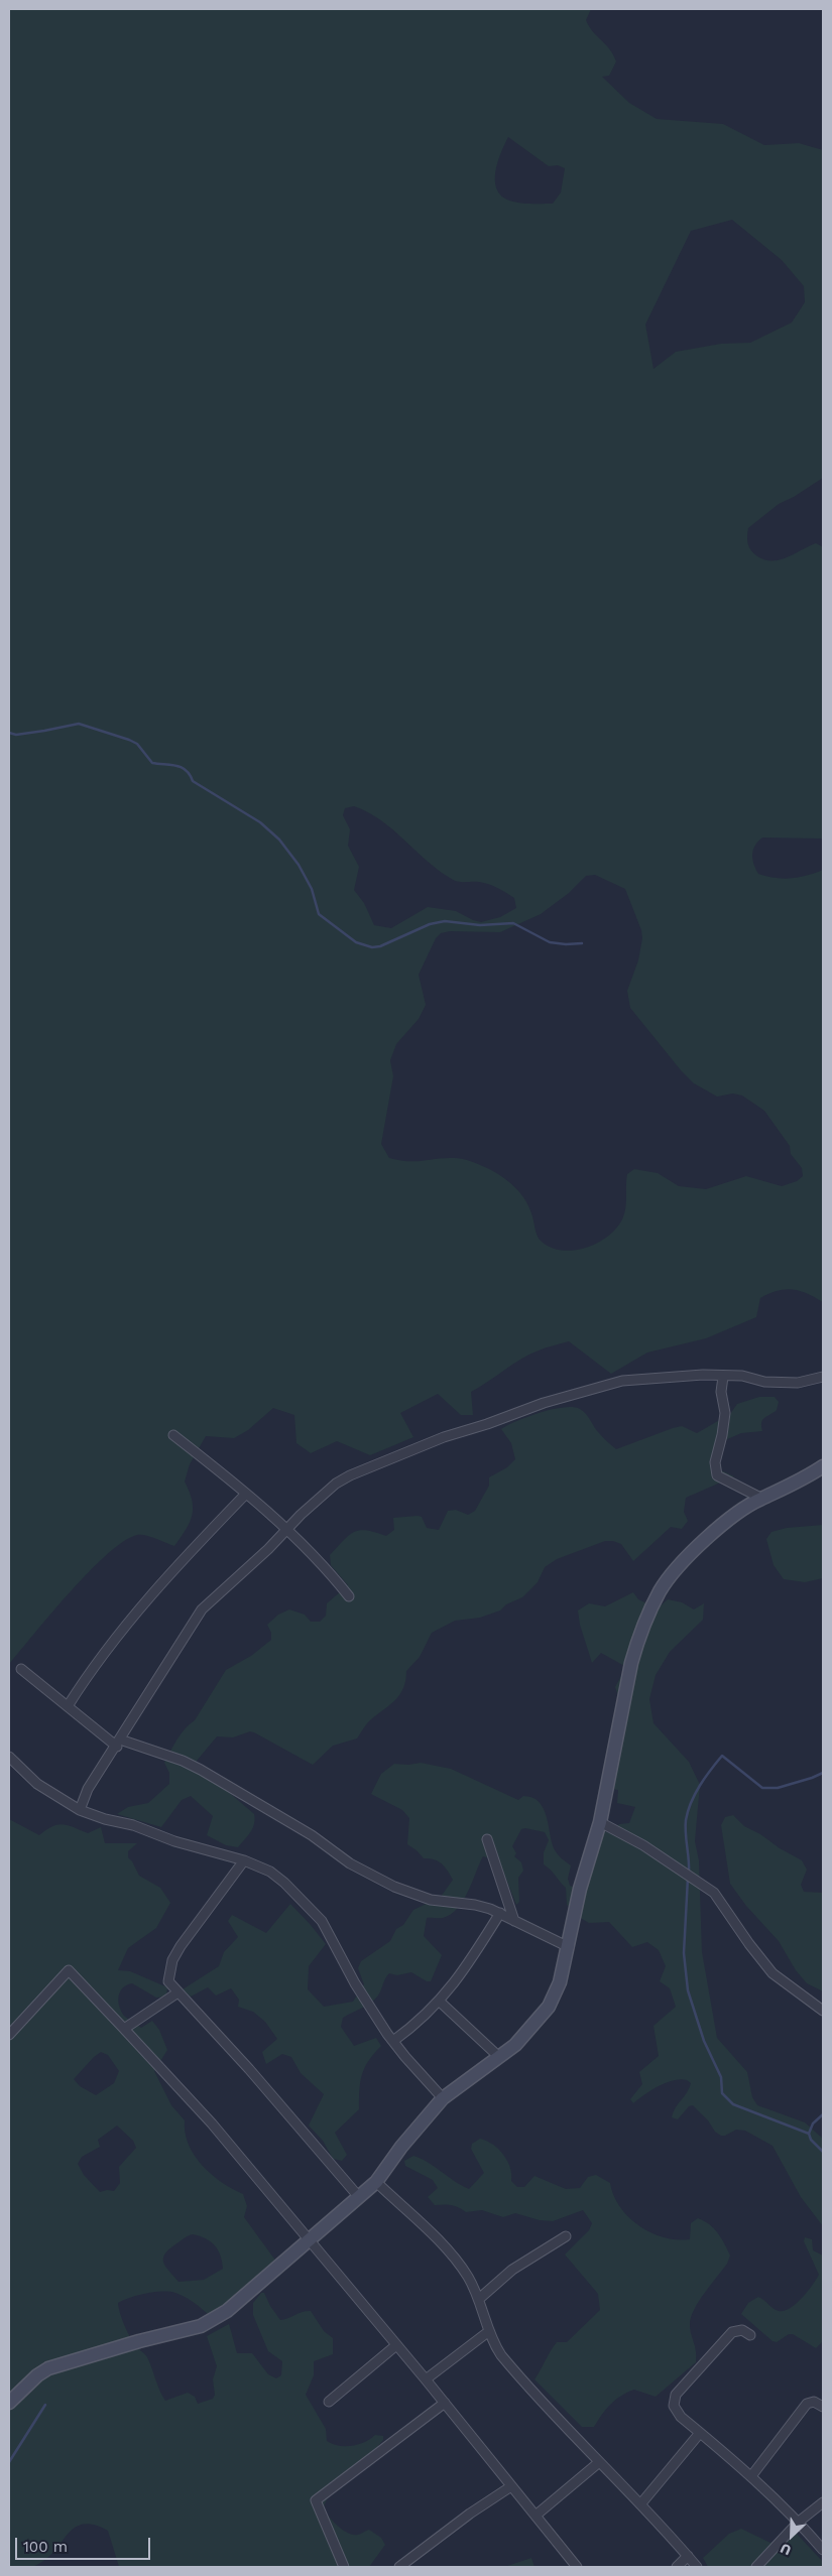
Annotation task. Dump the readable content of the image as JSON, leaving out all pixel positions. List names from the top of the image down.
{
  "scale_bar": "100 m",
  "north": "bottom left"
}
